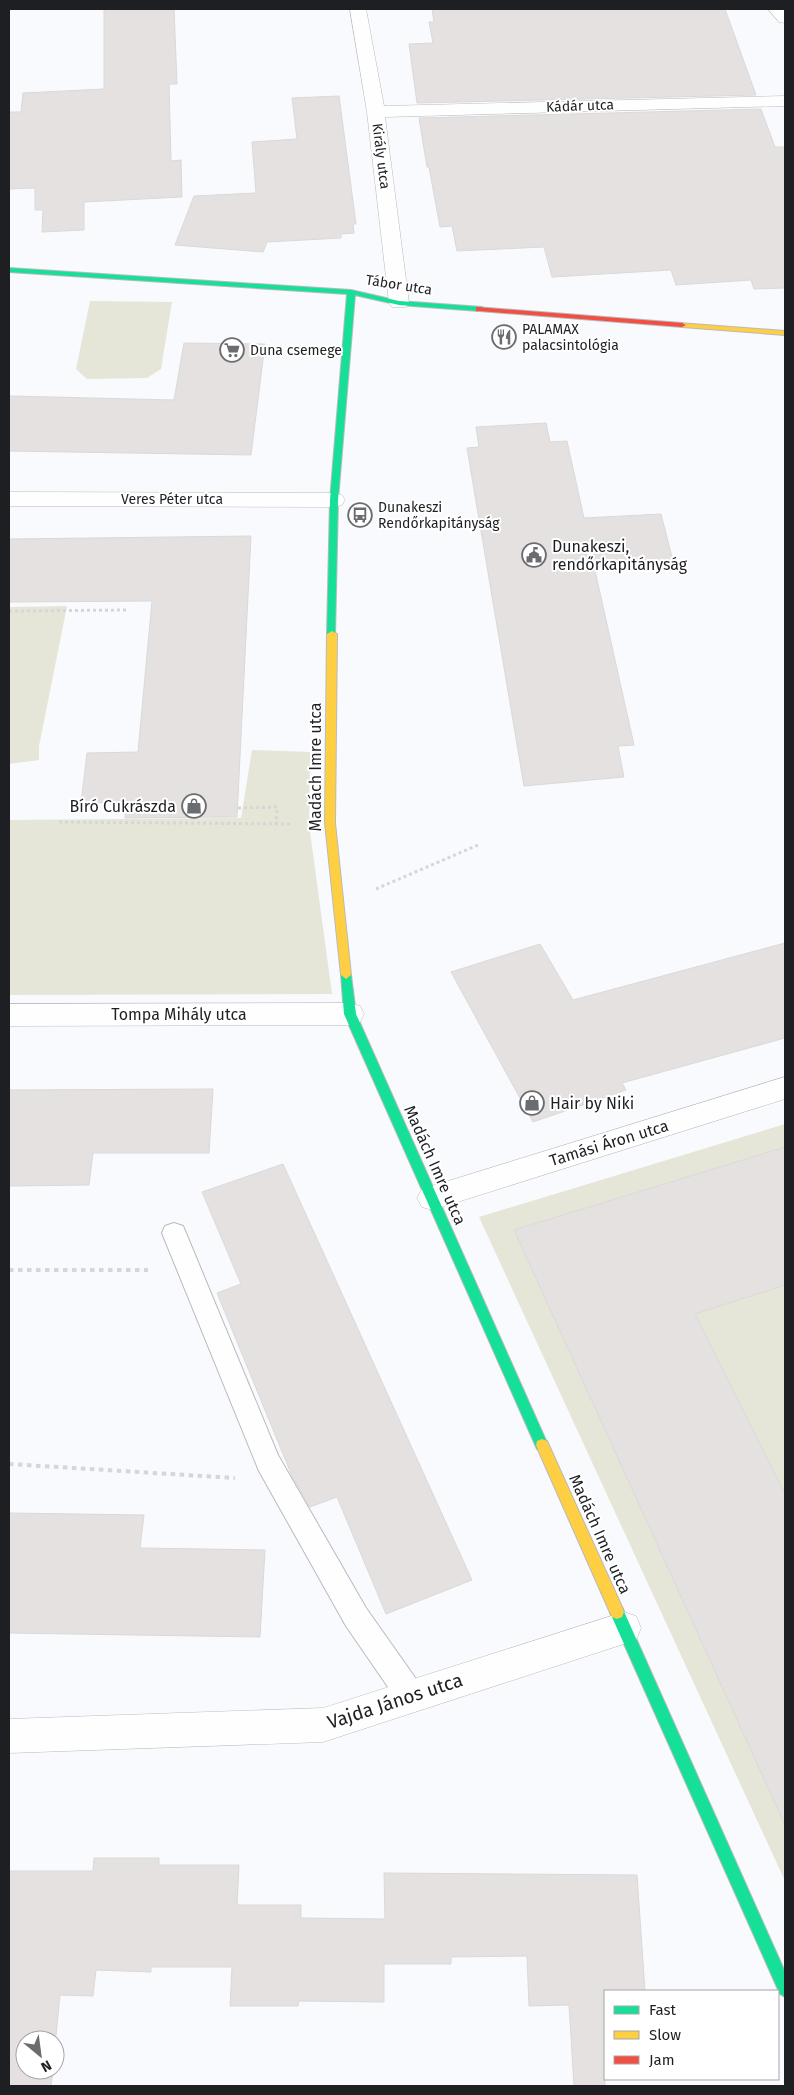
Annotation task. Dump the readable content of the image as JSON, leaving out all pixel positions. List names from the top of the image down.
{
  "streets": {
    "street": [
      "Kádár utca",
      "Király utca",
      "Tábor utca",
      "Veres Péter utca",
      "Madách Imre utca",
      "Tompa Mihály utca",
      "Tamási Áron utca",
      "Vajda János utca"
    ]
  },
  "crossings": [
    ["Kádár utca", "Király utca"],
    ["Király utca", "Tábor utca"],
    ["Tábor utca", "Madách Imre utca"],
    ["Veres Péter utca", "Madách Imre utca"],
    ["Madách Imre utca", "Tompa Mihály utca"],
    ["Madách Imre utca", "Tamási Áron utca"],
    ["Madách Imre utca", "Vajda János utca"]
  ],
  "places": {
    "restaurant": ["PALAMAX palacsintológia"],
    "supermarket": ["Duna csemege"],
    "bus stop": ["Dunakeszi Rendőrkapitányság"],
    "public building": ["Dunakeszi, rendőrkapitányság"],
    "shop": ["Bíró Cukrászda", "Hair by Niki"]
  },
  "legend": ["Fast", "Slow", "Jam"],
  "north": "bottom right"
}
